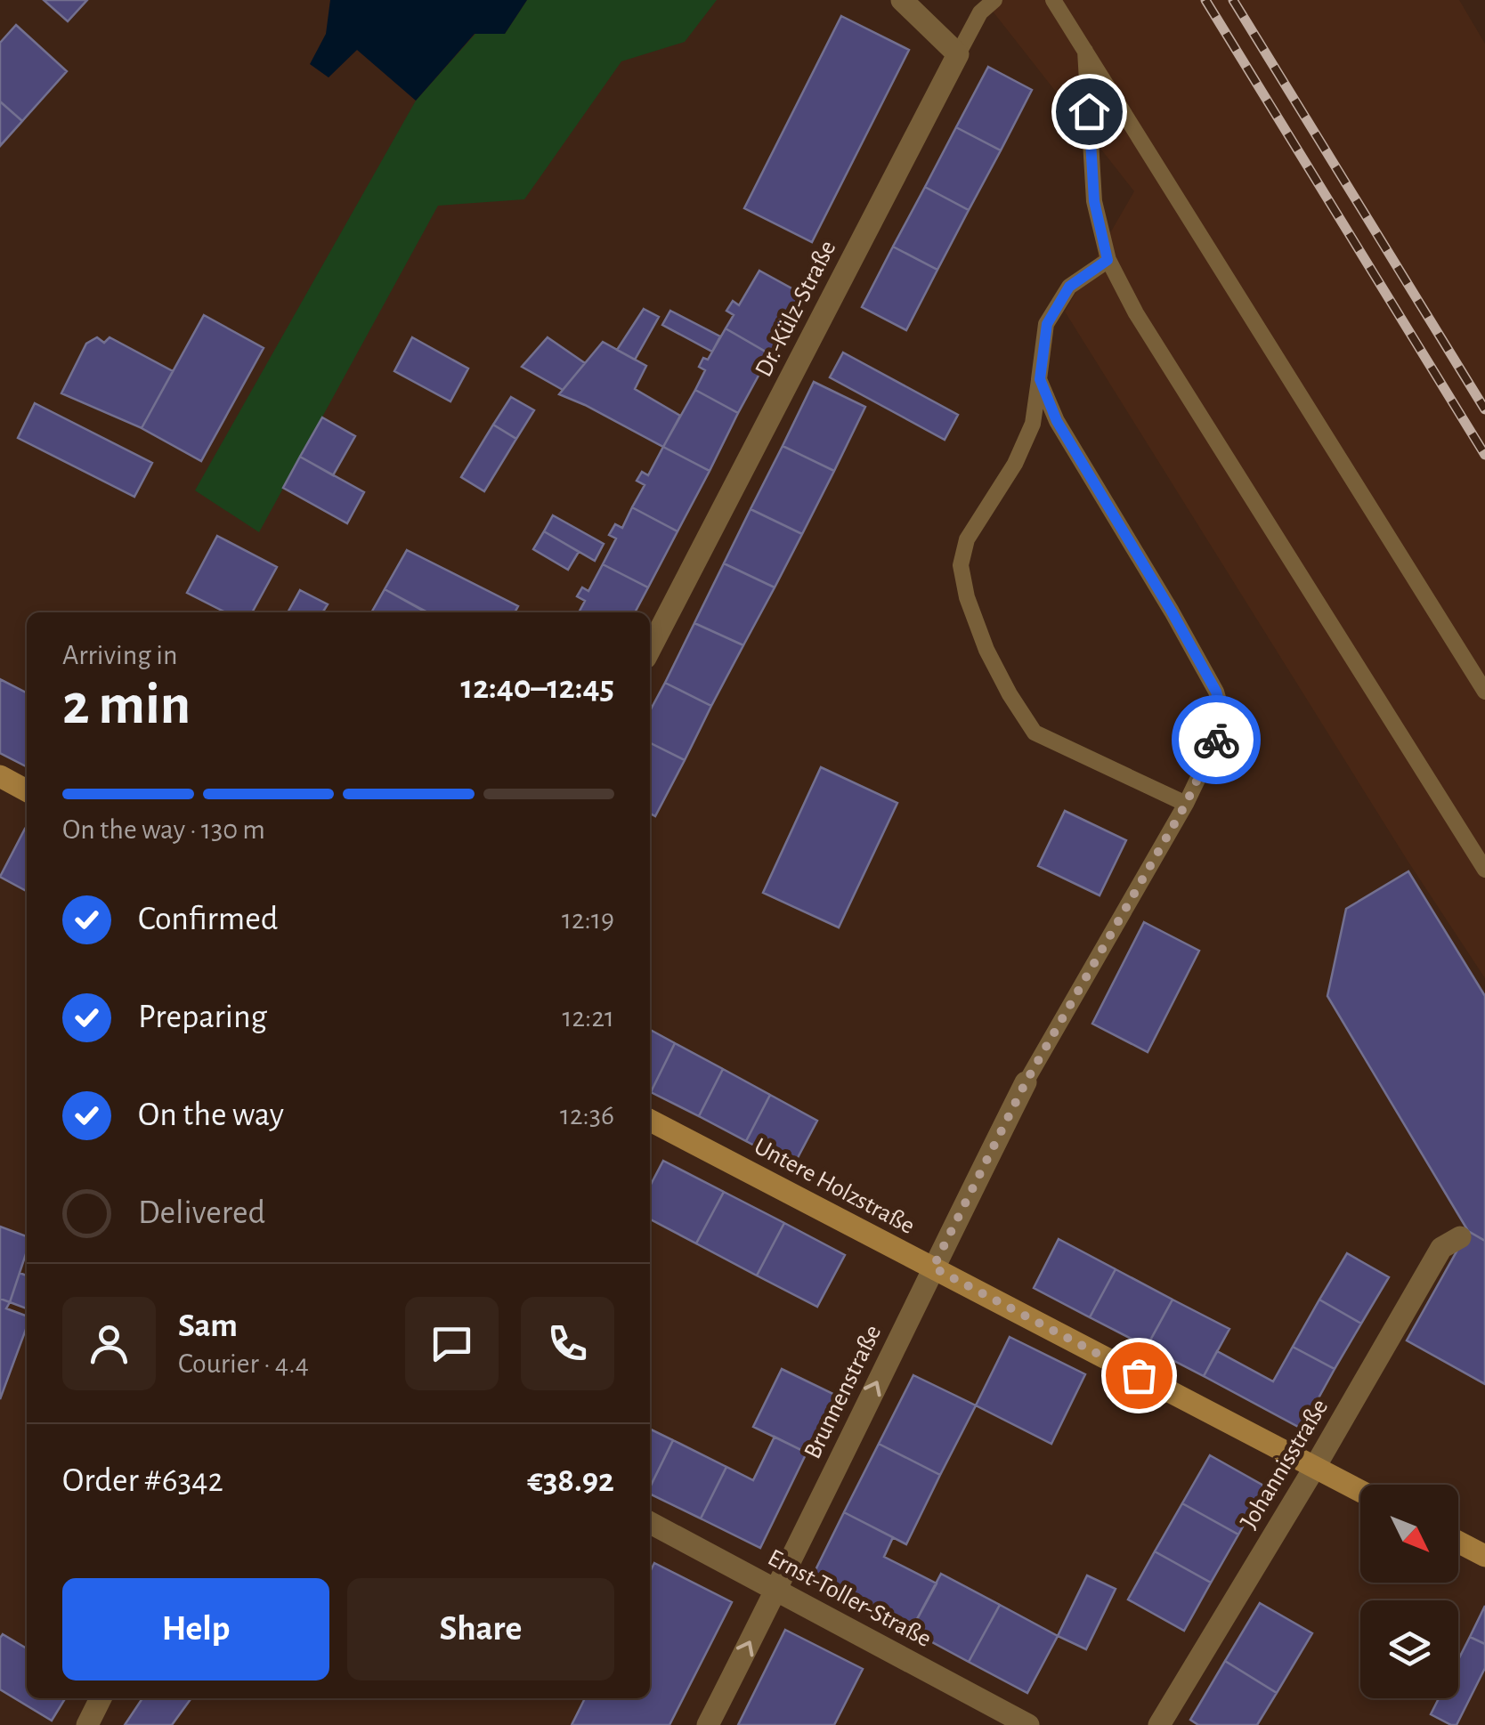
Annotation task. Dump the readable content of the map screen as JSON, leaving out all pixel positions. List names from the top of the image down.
{
  "streets": {
    "street": [
      "Dr.-Külz-Straße",
      "Untere Holzstraße",
      "Brunnenstraße",
      "Johannisstraße",
      "Ernst-Toller-Straße"
    ]
  },
  "crossings": [
    ["Untere Holzstraße", "Brunnenstraße"],
    ["Untere Holzstraße", "Johannisstraße"],
    ["Brunnenstraße", "Ernst-Toller-Straße"]
  ],
  "one_way": ["Brunnenstraße"],
  "north": "bottom right",
  "page": {
    "heading": ["2 min", "Arriving in", "12:40–12:45"],
    "panel": [
      "Sam",
      "Courier · 4.4",
      "Order #6342",
      "€38.92"
    ],
    "bar": "On the way · 130 m",
    "list": [
      ["Confirmed", "12:19"],
      ["Preparing", "12:21"],
      ["On the way", "12:36"],
      "Delivered"
    ],
    "buttons": ["Help", "Share"]
  }
}
